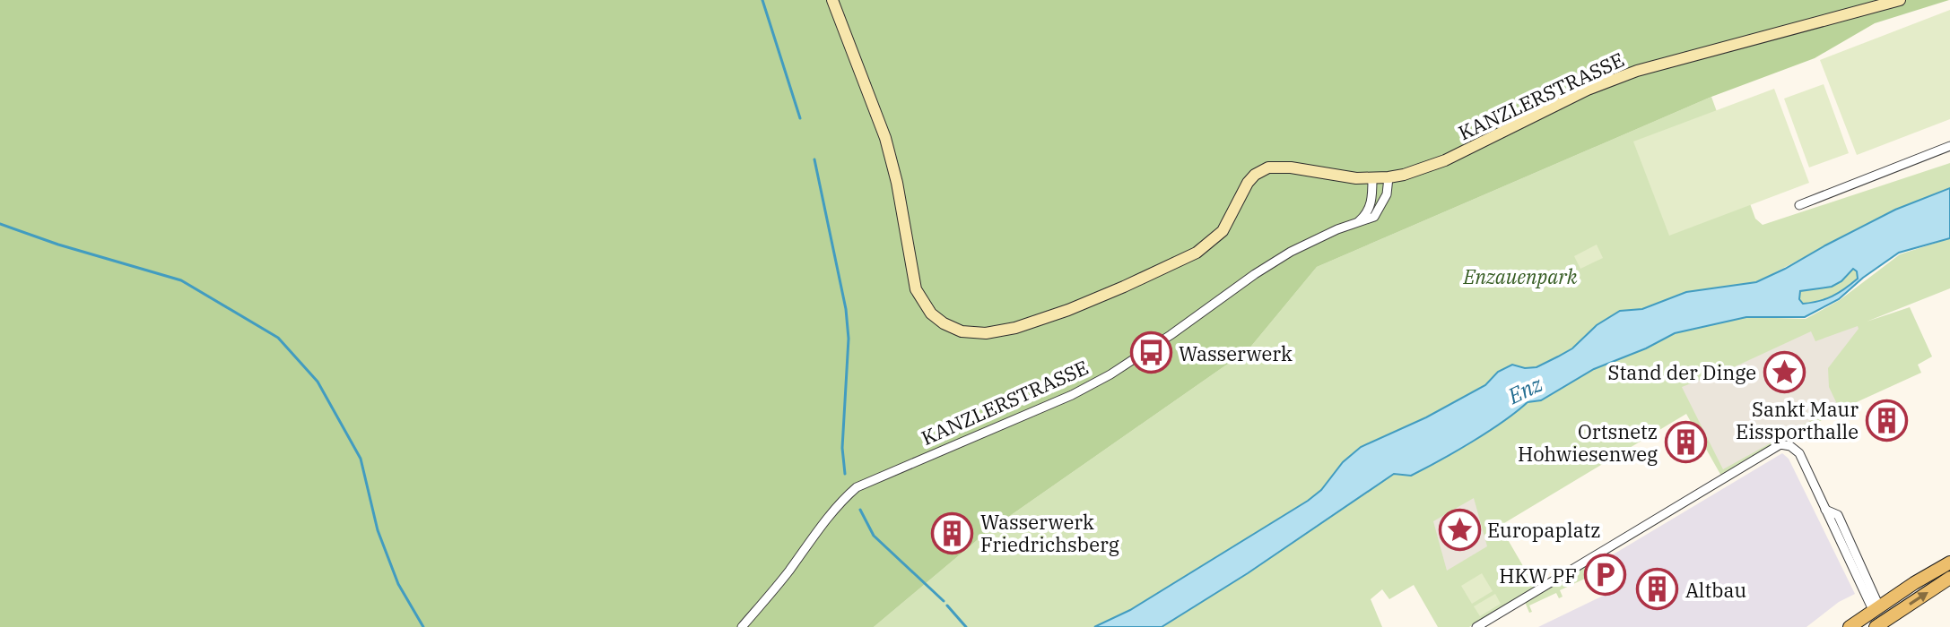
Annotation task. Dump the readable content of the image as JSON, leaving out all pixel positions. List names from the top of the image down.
{
  "streets": {
    "main road": ["KANZLERSTRASSE"]
  },
  "water": ["Enz"],
  "parks": ["Enzauenpark"],
  "places": {
    "bus stop": ["Wasserwerk"],
    "place": ["Stand der Dinge", "Europaplatz"],
    "building": [
      "Sankt Maur Eissporthalle",
      "Ortsnetz Hohwiesenweg",
      "Wasserwerk Friedrichsberg",
      "Altbau"
    ],
    "parking": ["HKW PF"]
  }
}
